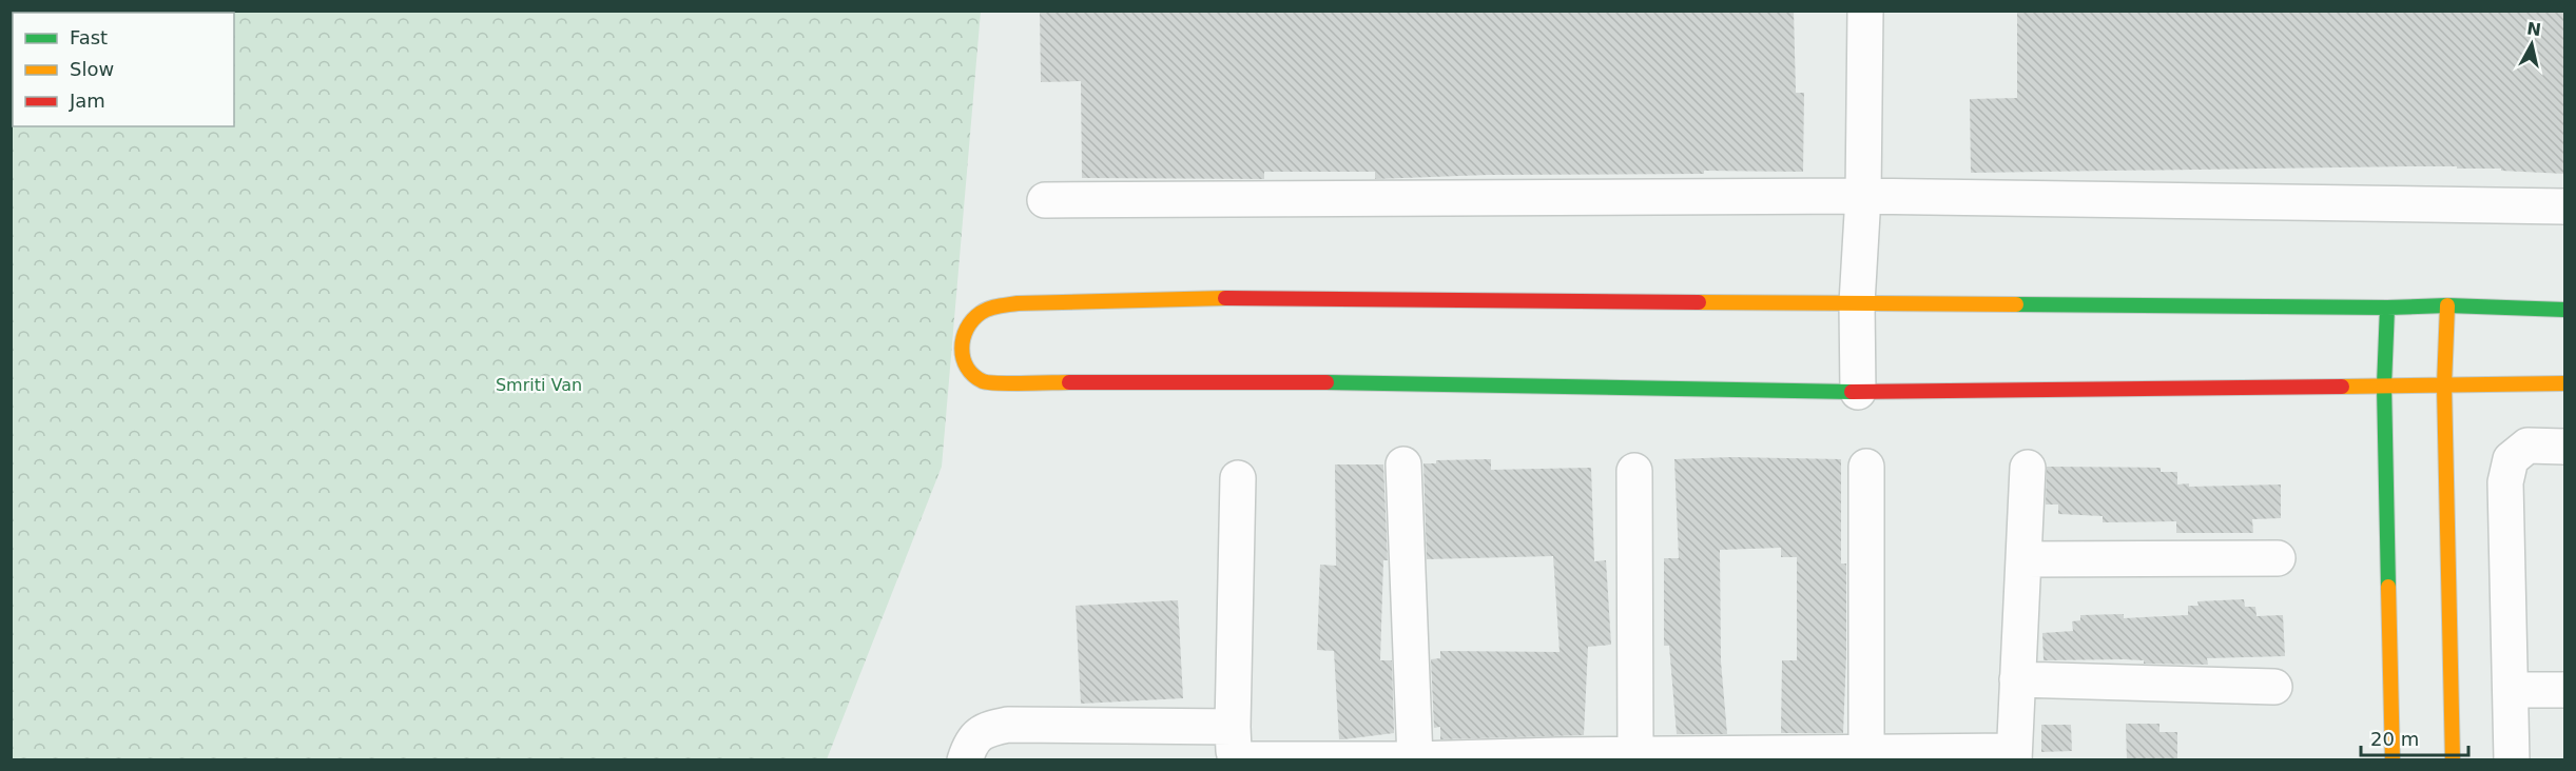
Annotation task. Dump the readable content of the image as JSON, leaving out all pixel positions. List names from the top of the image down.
{
  "parks": ["Smriti Van"],
  "legend": ["Fast", "Slow", "Jam"],
  "scale_bar": "20 m",
  "north": "top"
}
